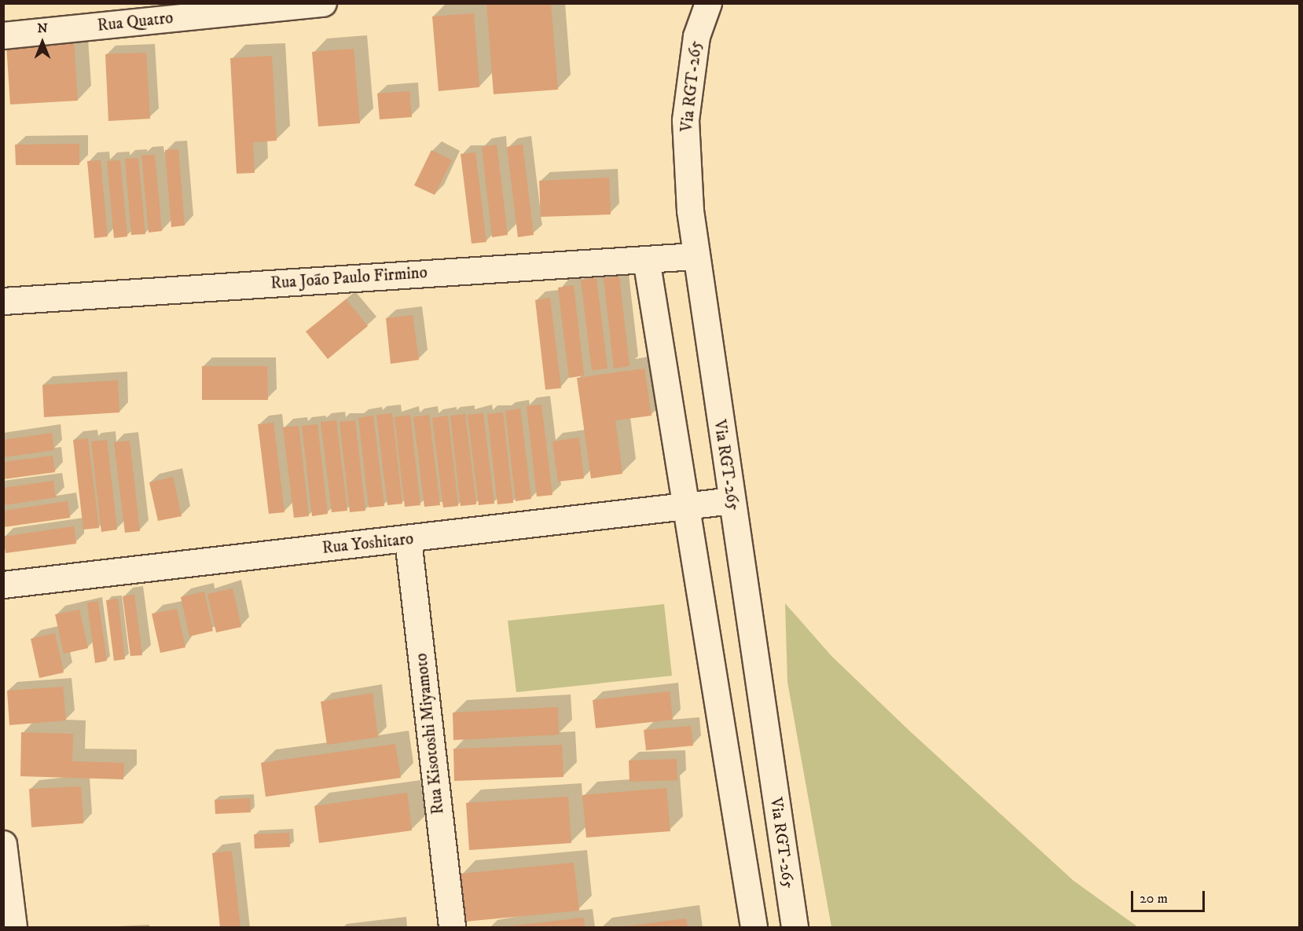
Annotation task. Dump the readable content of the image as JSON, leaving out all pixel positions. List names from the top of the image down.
{
  "streets": {
    "street": [
      "Rua Quatro",
      "Via RGT-265",
      "Rua João Paulo Firmino",
      "Rua Yoshitaro",
      "Rua Kisotoshi Miyamoto"
    ]
  },
  "crossings": [
    ["Via RGT-265", "Rua João Paulo Firmino"],
    ["Via RGT-265", "Rua Yoshitaro"],
    ["Rua Yoshitaro", "Rua Kisotoshi Miyamoto"]
  ],
  "scale_bar": "20 m",
  "north": "top"
}
